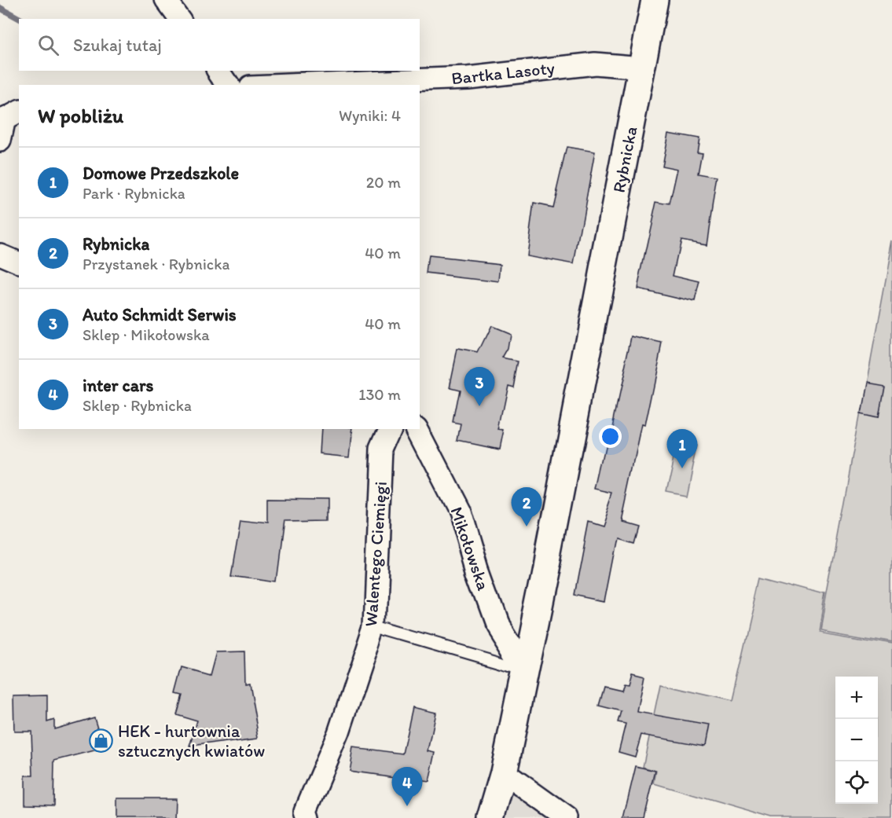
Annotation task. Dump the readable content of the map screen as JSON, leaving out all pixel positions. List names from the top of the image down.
{
  "streets": {
    "street": [
      "Bartka Lasoty",
      "Rybnicka",
      "Mikołowska",
      "Walentego Ciemięgi"
    ]
  },
  "crossings": [
    ["Bartka Lasoty", "Rybnicka"],
    ["Rybnicka", "Mikołowska"]
  ],
  "places": {
    "shop": ["HEK - hurtownia sztucznych kwiatów"]
  },
  "page": {
    "search": "Szukaj tutaj",
    "heading": ["W pobliżu", "Wyniki: 4"],
    "list": [
      {
        "mark": "1",
        "name": "Domowe Przedszkole",
        "note": "Park · Rybnicka",
        "value": "20 m"
      },
      {
        "mark": "2",
        "name": "Rybnicka",
        "note": "Przystanek · Rybnicka",
        "value": "40 m"
      },
      {
        "mark": "3",
        "name": "Auto Schmidt Serwis",
        "note": "Sklep · Mikołowska",
        "value": "40 m"
      },
      {
        "mark": "4",
        "name": "inter cars",
        "note": "Sklep · Rybnicka",
        "value": "130 m"
      }
    ],
    "pins": [
      "3",
      "1",
      "2",
      "4"
    ],
    "map_buttons": ["+", "−"]
  }
}
